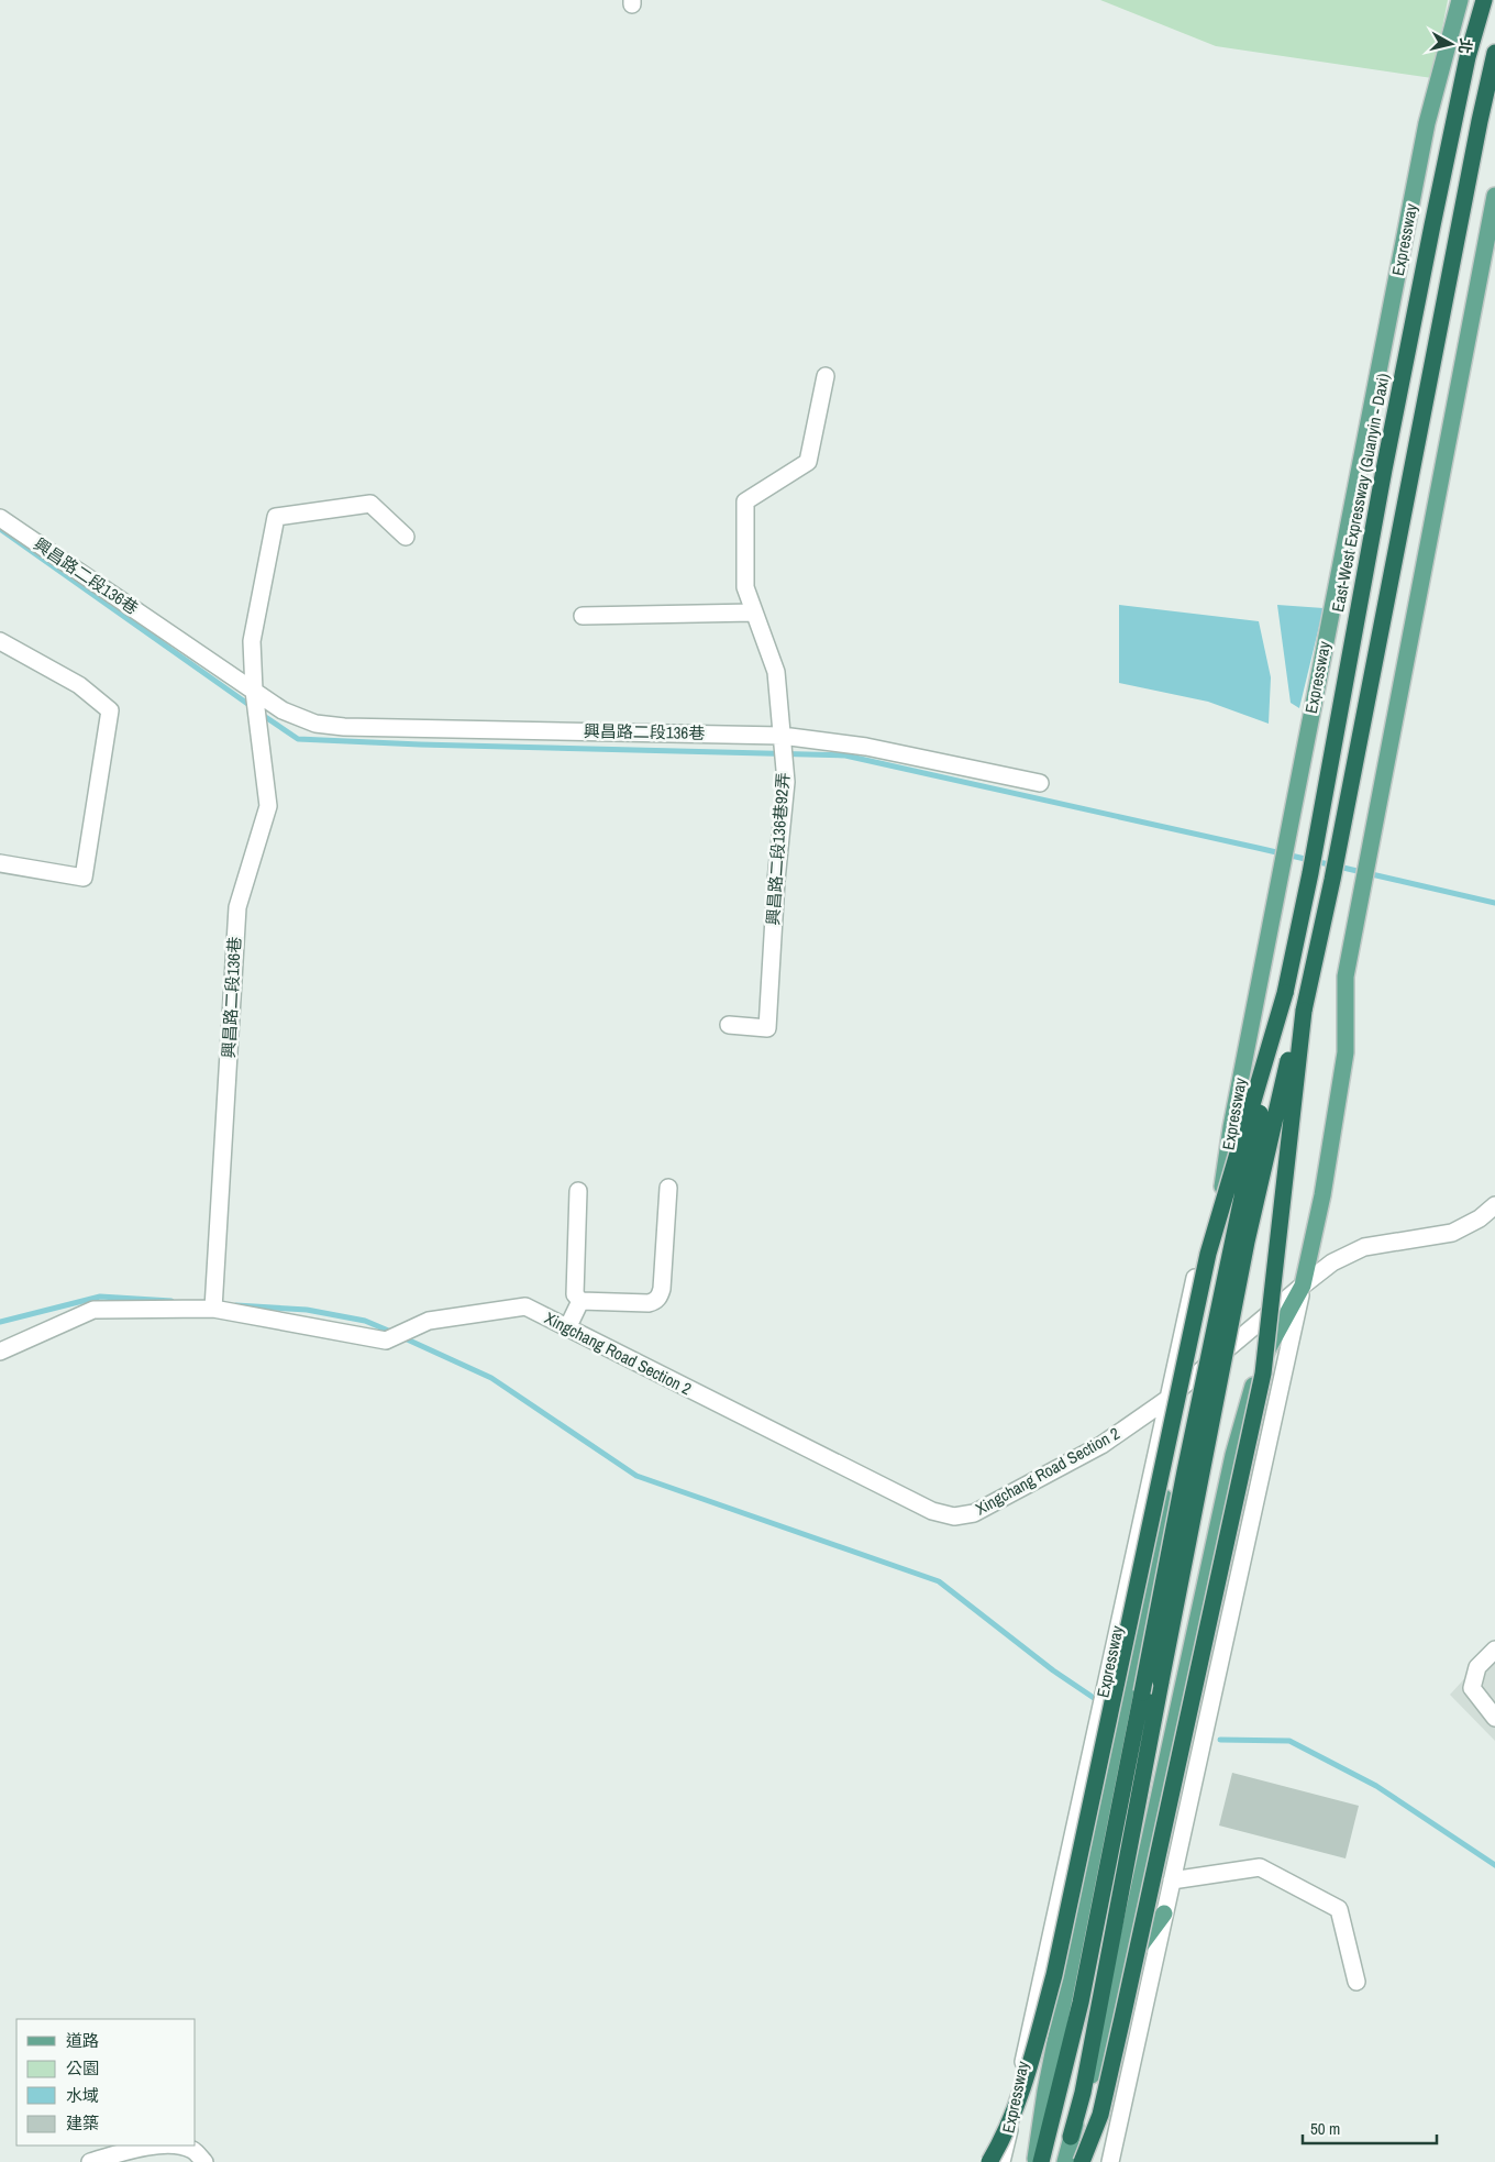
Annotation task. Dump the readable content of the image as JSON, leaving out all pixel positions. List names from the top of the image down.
{
  "streets": {
    "highway": ["East-West Expressway (Guanyin - Daxi)"],
    "main road": ["Expressway"],
    "street": ["興昌路二段136巷", "興昌路二段136巷92弄", "Xingchang Road Section 2"]
  },
  "crossings": [
    ["Expressway", "Xingchang Road Section 2"],
    ["興昌路二段136巷", "興昌路二段136巷92弄"],
    ["興昌路二段136巷", "Xingchang Road Section 2"]
  ],
  "legend": [
    "道路",
    "公園",
    "水域",
    "建築"
  ],
  "scale_bar": "50 m",
  "north": "right"
}
